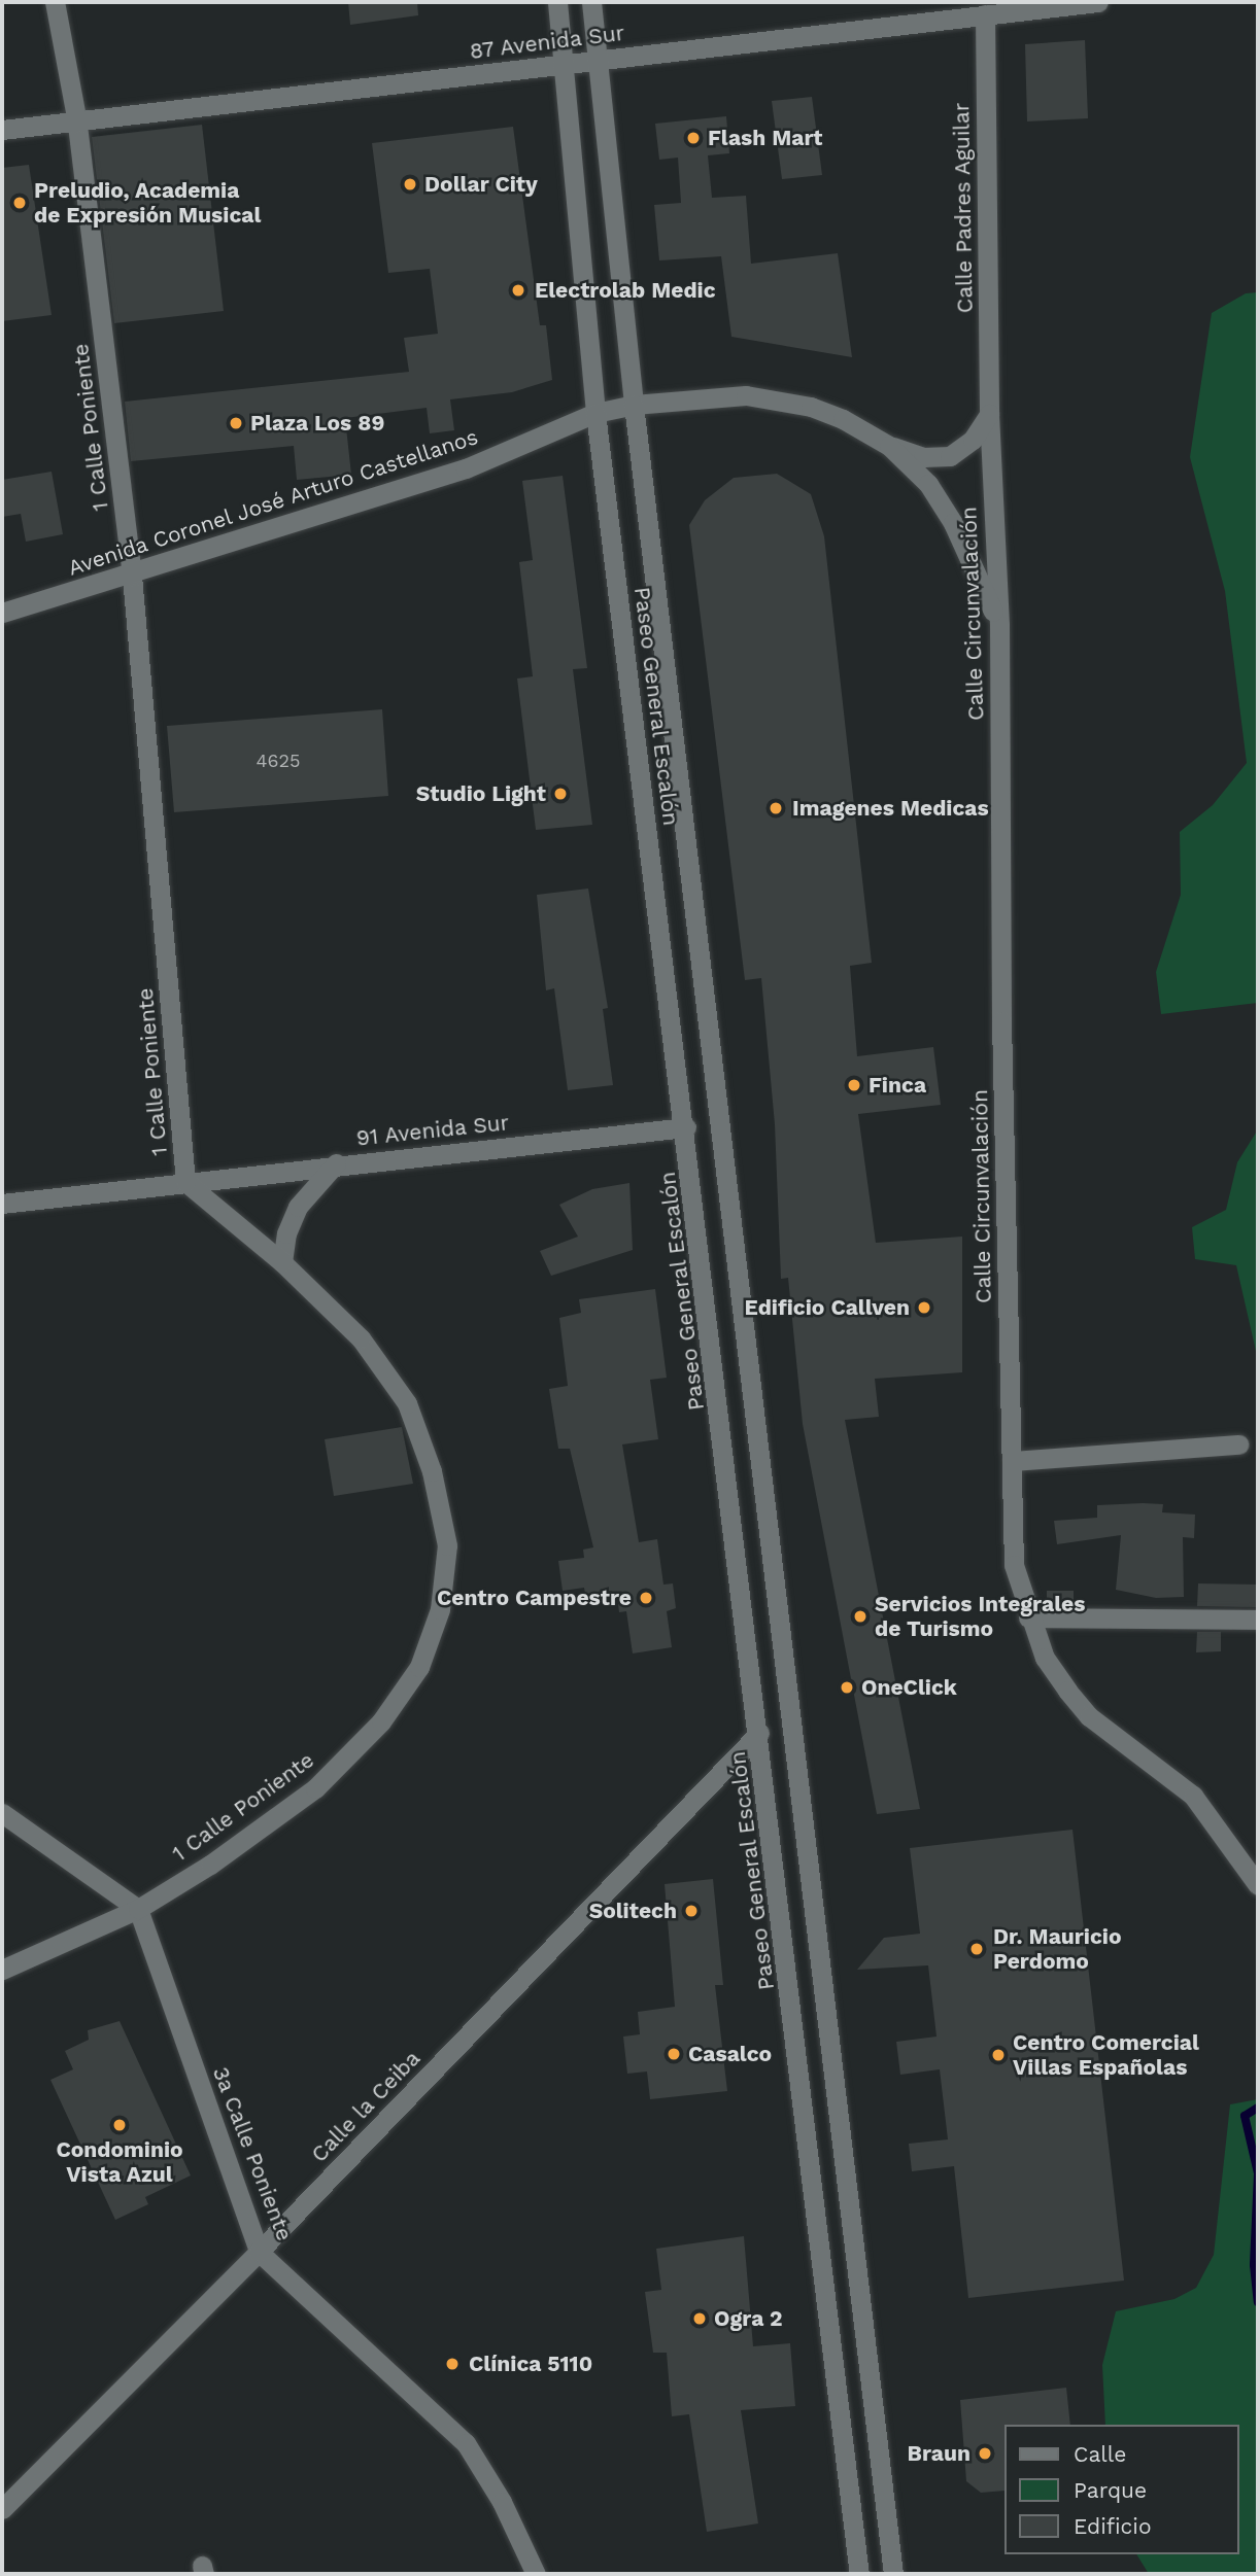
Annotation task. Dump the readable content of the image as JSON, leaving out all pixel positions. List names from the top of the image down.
{
  "streets": {
    "street": [
      "87 Avenida Sur",
      "Calle Padres Aguilar",
      "1 Calle Poniente",
      "Avenida Coronel José Arturo Castellanos",
      "Calle Circunvalación",
      "Paseo General Escalón",
      "91 Avenida Sur",
      "Calle la Ceiba",
      "3a Calle Poniente"
    ]
  },
  "crossings": [
    ["87 Avenida Sur", "Calle Padres Aguilar"],
    ["87 Avenida Sur", "1 Calle Poniente"],
    ["87 Avenida Sur", "Paseo General Escalón"],
    ["Calle Padres Aguilar", "Calle Circunvalación"],
    ["1 Calle Poniente", "Avenida Coronel José Arturo Castellanos"],
    ["1 Calle Poniente", "91 Avenida Sur"],
    ["1 Calle Poniente", "3a Calle Poniente"],
    ["Avenida Coronel José Arturo Castellanos", "Paseo General Escalón"],
    ["Paseo General Escalón", "91 Avenida Sur"],
    ["Paseo General Escalón", "Calle la Ceiba"],
    ["Calle la Ceiba", "3a Calle Poniente"]
  ],
  "places": [
    "Flash Mart",
    "Dollar City",
    "Preludio, Academia de Expresión Musical",
    "Electrolab Medic",
    "Plaza Los 89",
    "Studio Light",
    "Imagenes Medicas",
    "Finca",
    "Edificio Callven",
    "Centro Campestre",
    "Servicios Integrales de Turismo",
    "OneClick",
    "Solitech",
    "Dr. Mauricio Perdomo",
    "Casalco",
    "Centro Comercial Villas Españolas",
    "Condominio Vista Azul",
    "Ogra 2",
    "Clínica 5110",
    "Braun"
  ],
  "house_numbers": ["4625"],
  "legend": ["Calle", "Parque", "Edificio"]
}
